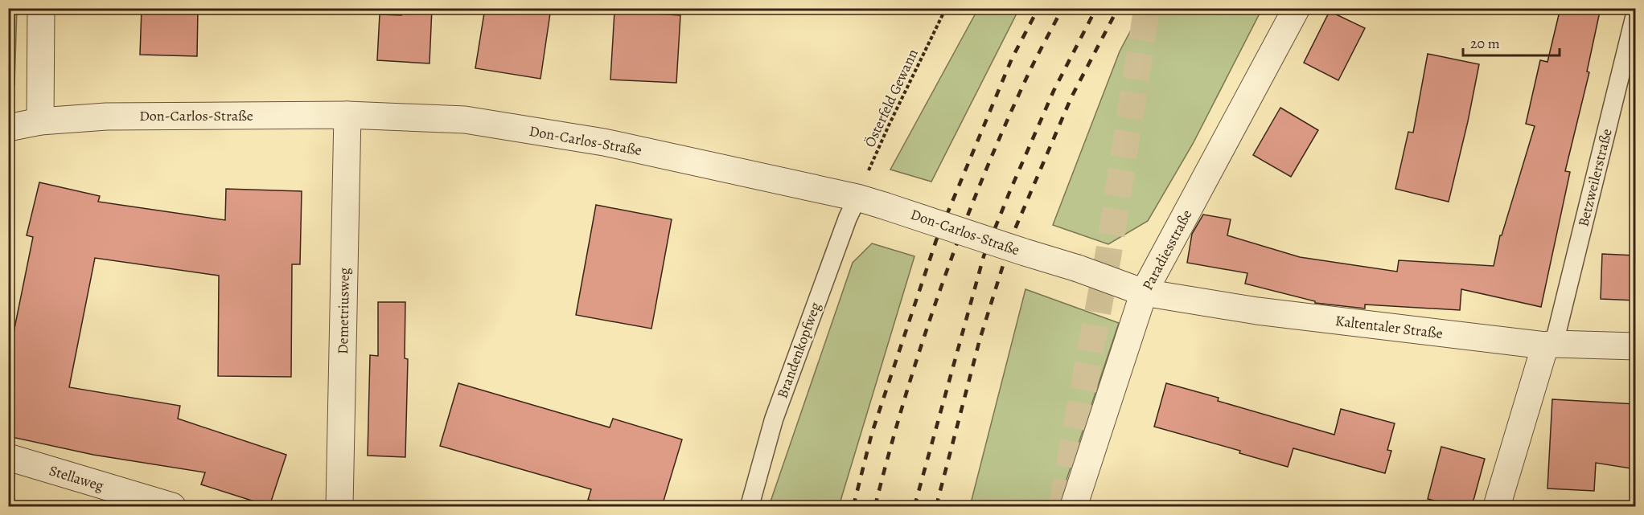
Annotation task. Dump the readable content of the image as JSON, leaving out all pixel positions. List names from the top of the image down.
{
  "streets": {
    "street": [
      "Don-Carlos-Straße",
      "Betzweilerstraße",
      "Paradiesstraße",
      "Demetriusweg",
      "Kaltentaler Straße",
      "Stellaweg"
    ],
    "lane": ["Brandenkopfweg"],
    "path": ["Österfeld Gewann"]
  },
  "crossings": [
    ["Österfeld Gewann", "Don-Carlos-Straße"],
    ["Österfeld Gewann", "Brandenkopfweg"],
    ["Don-Carlos-Straße", "Paradiesstraße"],
    ["Don-Carlos-Straße", "Demetriusweg"],
    ["Don-Carlos-Straße", "Kaltentaler Straße"],
    ["Don-Carlos-Straße", "Brandenkopfweg"],
    ["Betzweilerstraße", "Kaltentaler Straße"],
    ["Paradiesstraße", "Kaltentaler Straße"]
  ],
  "scale_bar": "20 m"
}
